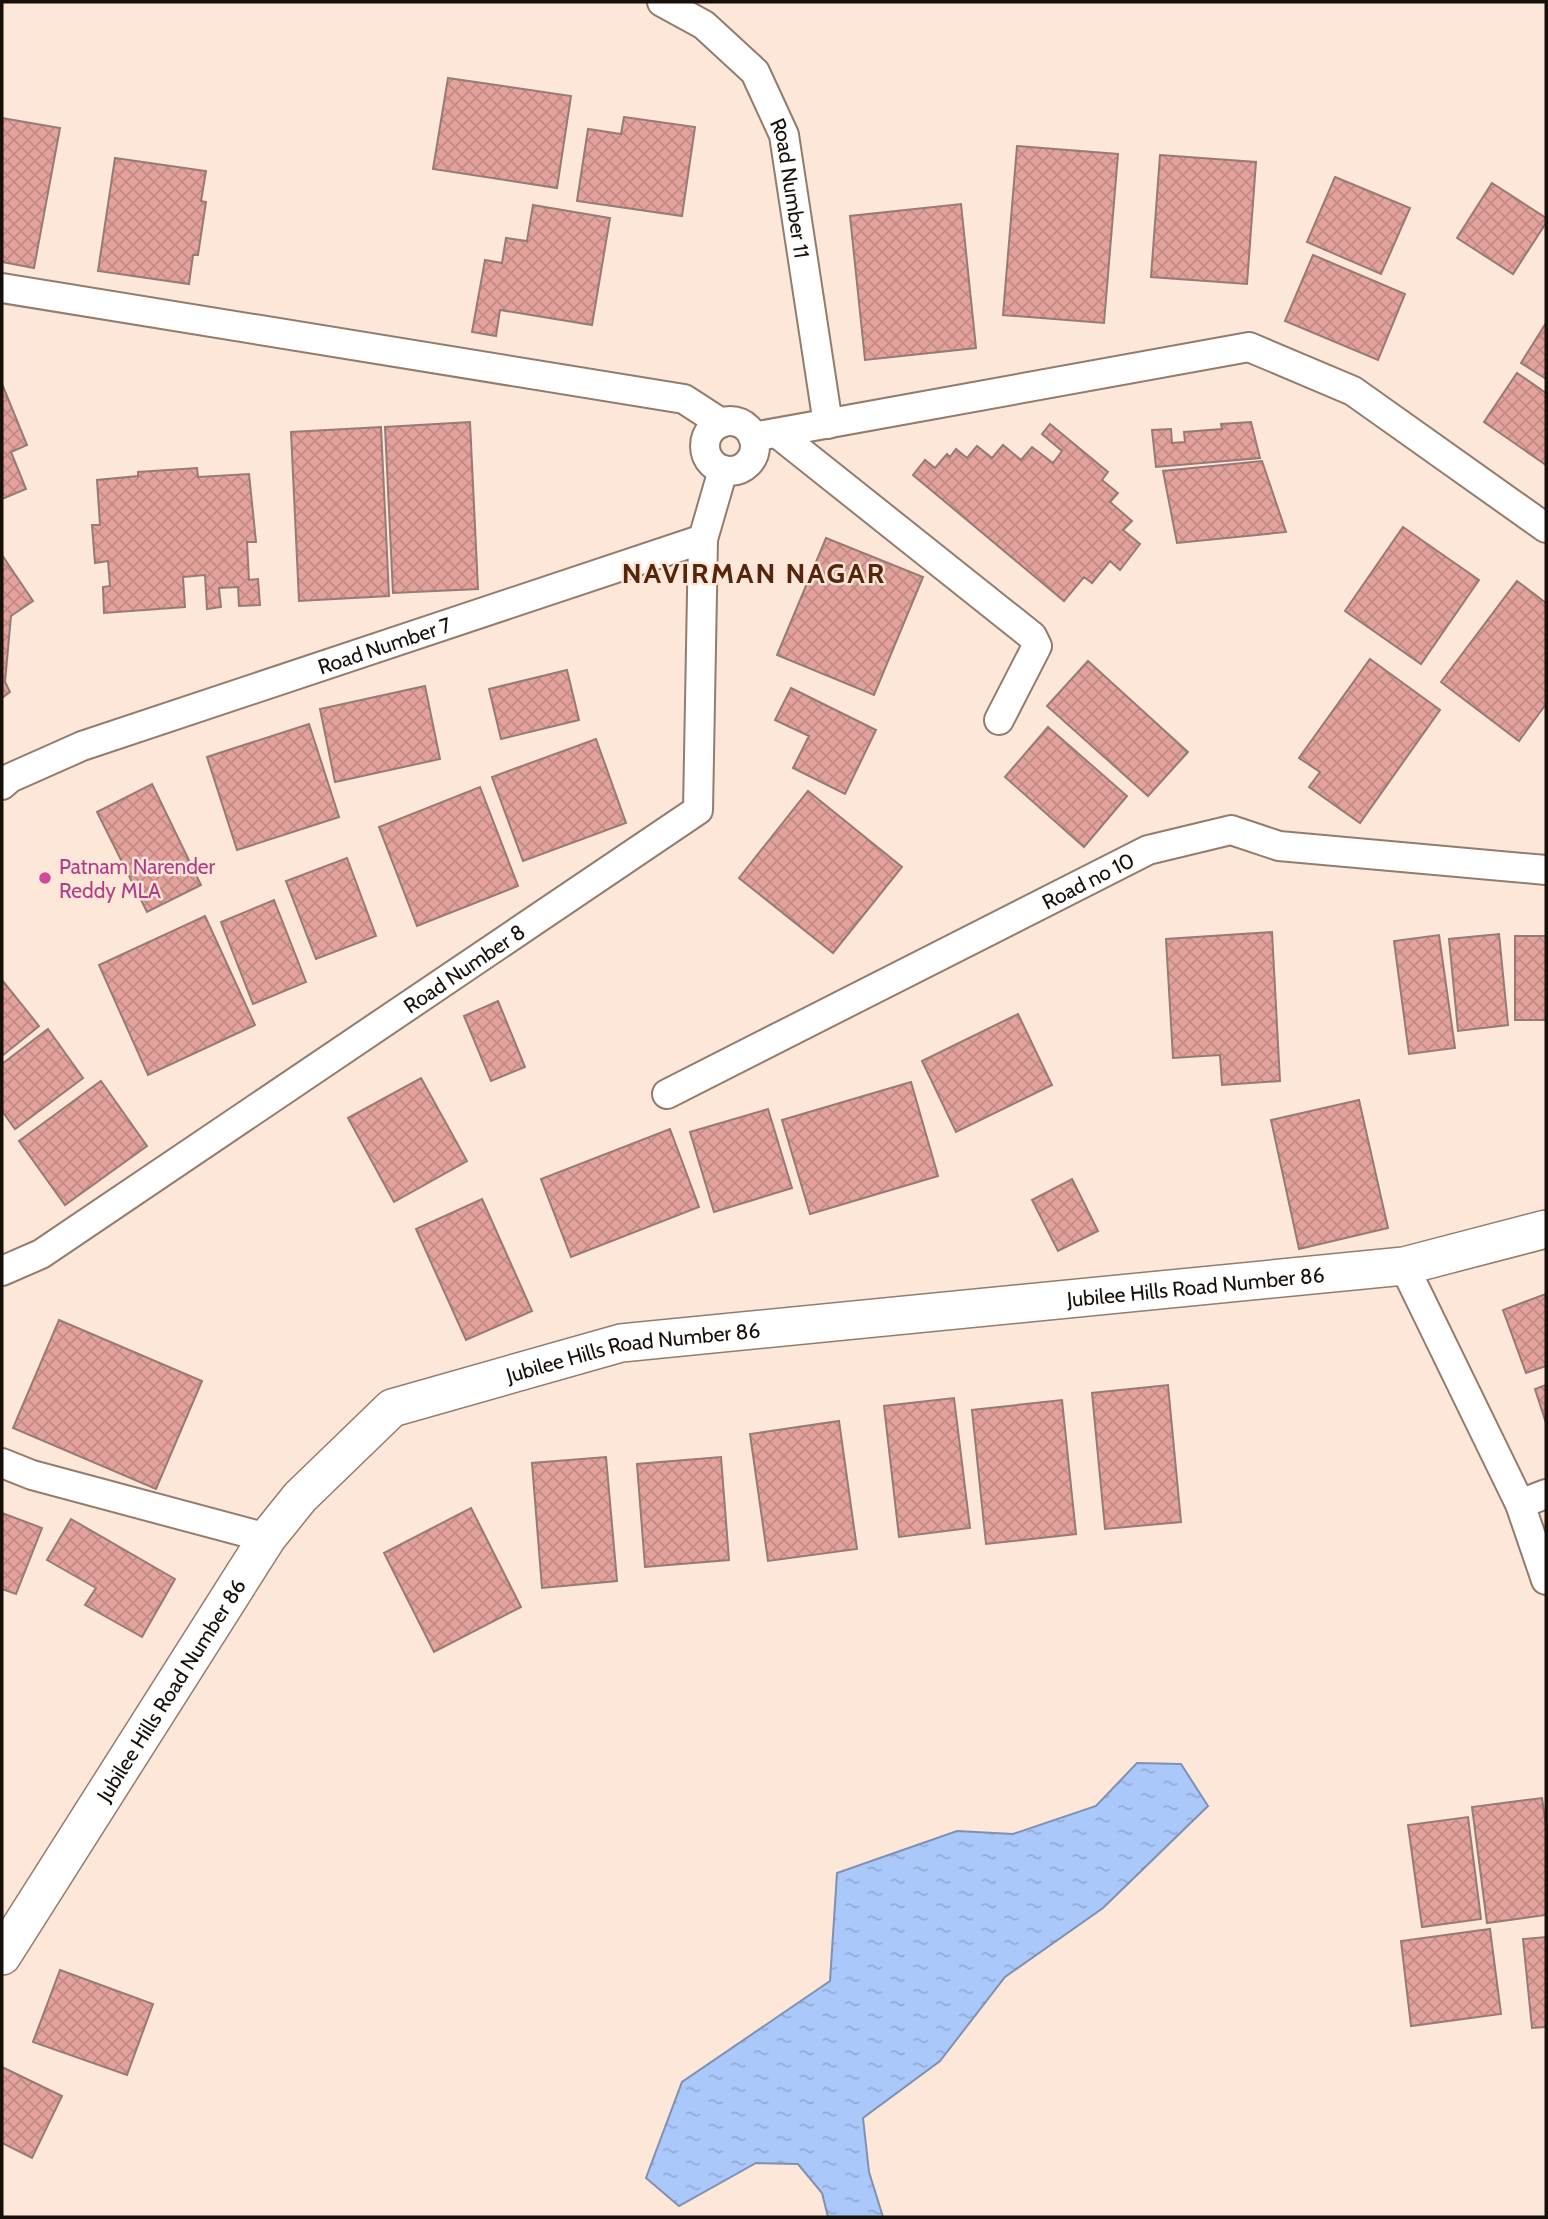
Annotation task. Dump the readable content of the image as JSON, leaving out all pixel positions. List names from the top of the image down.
{
  "streets": {
    "street": [
      "Road Number 11",
      "Road Number 7",
      "Road no 10",
      "Road Number 8",
      "Jubilee Hills Road Number 86"
    ]
  },
  "crossings": [
    ["Road Number 7", "Road Number 8"]
  ],
  "districts": ["NAVIRMAN NAGAR"],
  "places": ["Patnam Narender Reddy MLA"]
}
